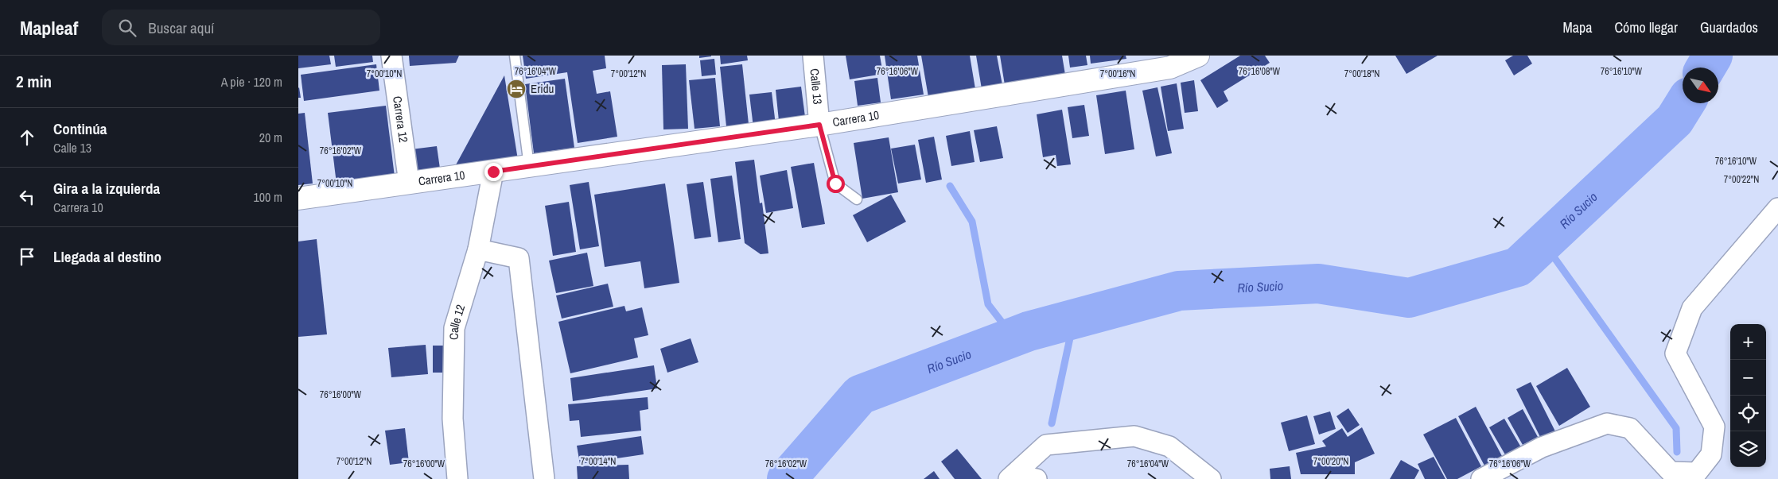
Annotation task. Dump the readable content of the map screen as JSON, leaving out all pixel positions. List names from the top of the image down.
{
  "streets": {
    "main road": ["Carrera 10"],
    "street": ["Calle 13", "Carrera 12", "Calle 12"]
  },
  "crossings": [
    ["Calle 13", "Carrera 10"],
    ["Carrera 12", "Carrera 10"],
    ["Carrera 10", "Calle 12"]
  ],
  "water": ["Río Sucio"],
  "places": {
    "hotel": ["Eridu"]
  },
  "north": "bottom right",
  "page": {
    "header": "Mapleaf",
    "search": "Buscar aquí",
    "nav": ["Mapa", "Cómo llegar", "Guardados"],
    "heading": ["2 min", "A pie · 120 m"],
    "list": [
      ["Continúa", "Calle 13", "20 m"],
      ["Gira a la izquierda", "Carrera 10", "100 m"],
      "Llegada al destino"
    ],
    "map_buttons": ["+", "−"]
  },
  "coordinates": [
    "76°16'04\"W",
    "76°16'06\"W",
    "76°16'08\"W",
    "76°16'10\"W",
    "7°00'16\"N",
    "7°00'18\"N",
    "7°00'10\"N",
    "7°00'12\"N",
    "76°16'02\"W",
    "7°00'22\"N",
    "76°16'00\"W",
    "7°00'14\"N",
    "7°00'20\"N"
  ]
}
